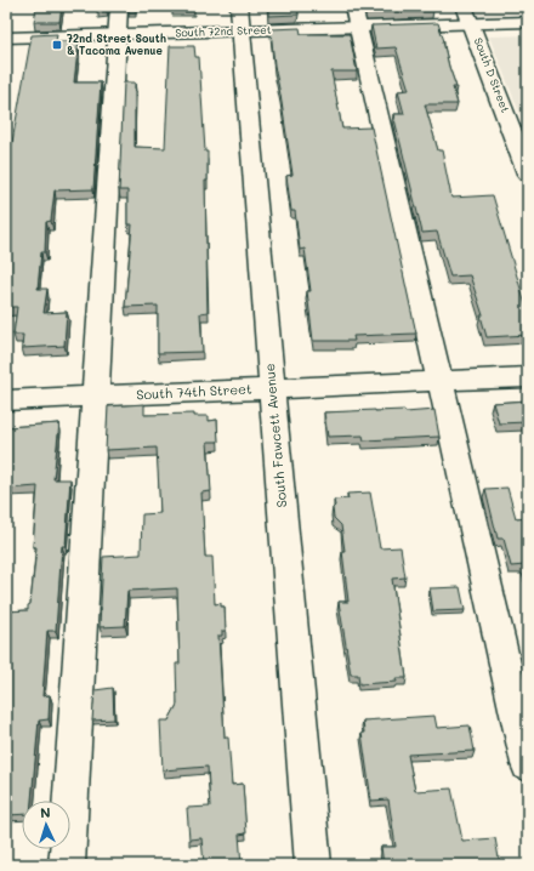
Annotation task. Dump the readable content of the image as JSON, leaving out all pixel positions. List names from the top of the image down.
{
  "streets": {
    "street": [
      "South 72nd Street",
      "South D Street",
      "South 74th Street",
      "South Fawcett Avenue"
    ]
  },
  "crossings": [
    ["South 72nd Street", "South D Street"],
    ["South 72nd Street", "South Fawcett Avenue"],
    ["South 74th Street", "South Fawcett Avenue"]
  ],
  "places": {
    "transit": ["72nd Street South & Tacoma Avenue"]
  },
  "north": "top"
}
